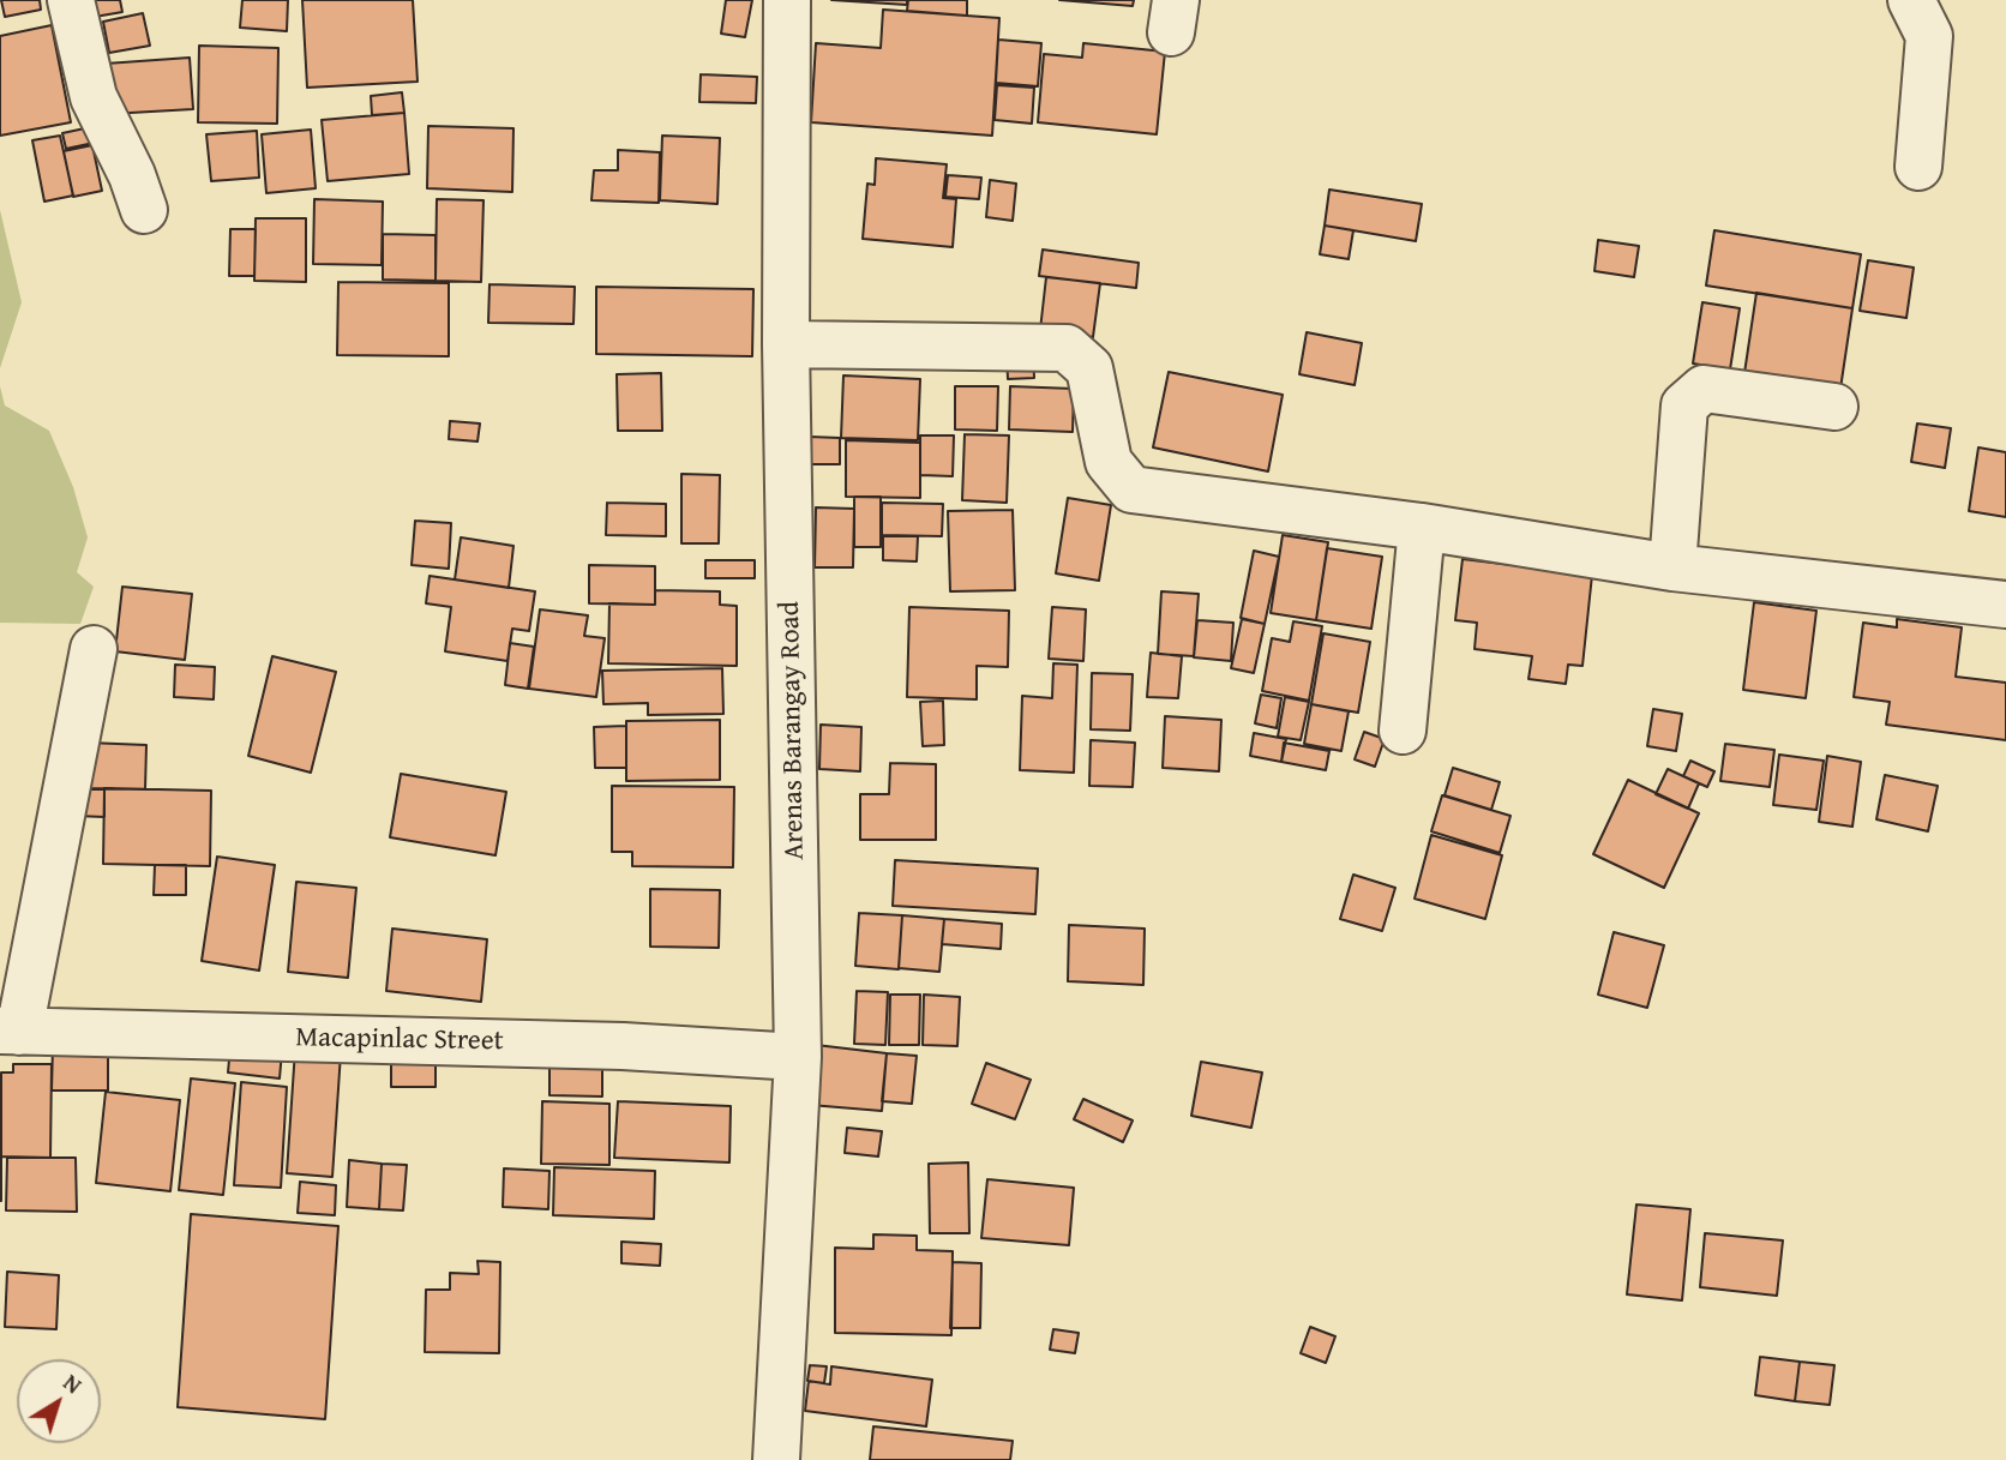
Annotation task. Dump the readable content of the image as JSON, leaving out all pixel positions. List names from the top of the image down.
{
  "streets": {
    "street": ["Arenas Barangay Road", "Macapinlac Street"]
  },
  "crossings": [
    ["Arenas Barangay Road", "Macapinlac Street"]
  ],
  "north": "top right"
}
